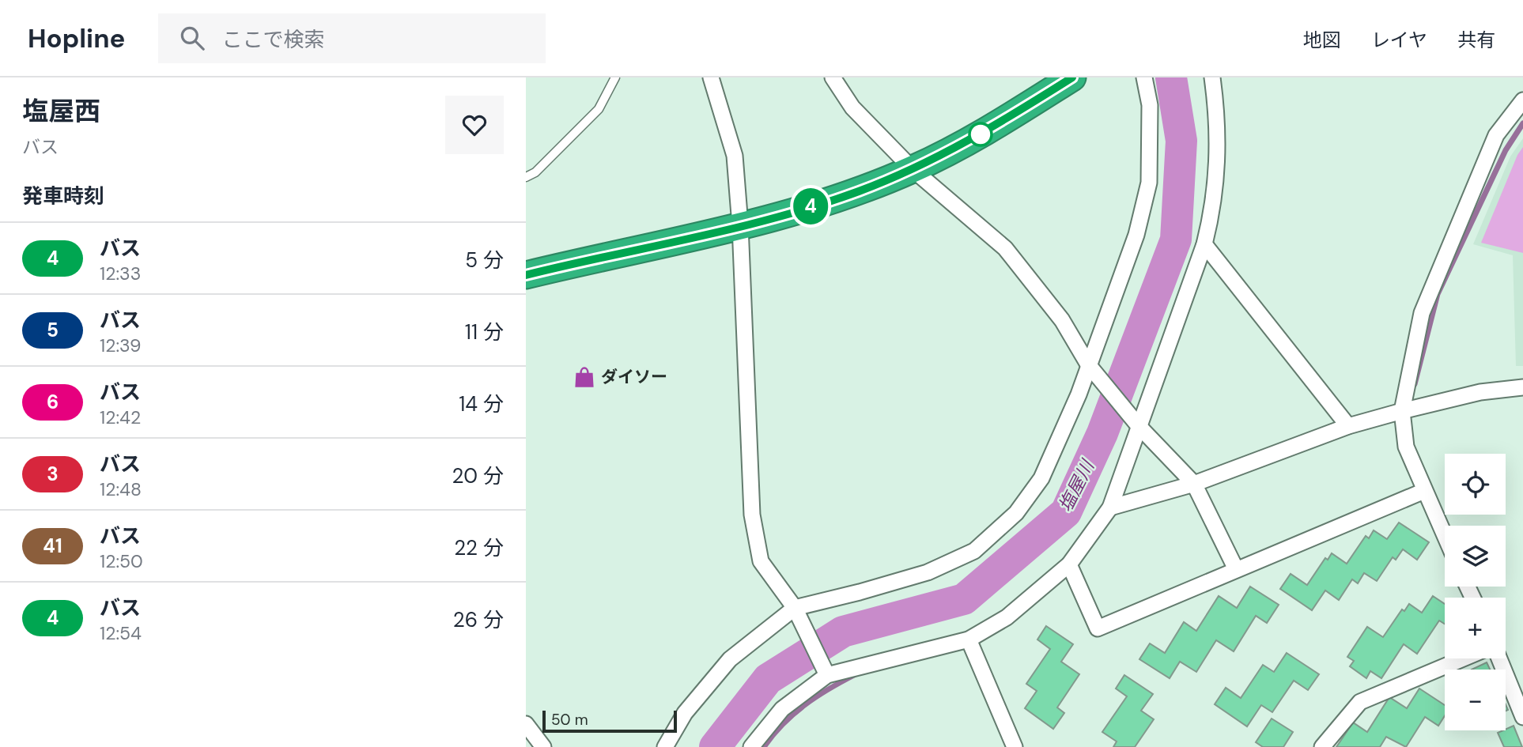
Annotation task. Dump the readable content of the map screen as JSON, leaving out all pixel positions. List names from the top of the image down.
{
  "water": ["塩屋川"],
  "places": {
    "shop": ["ダイソー"]
  },
  "lines": ["bus line 4"],
  "scale_bar": "50 m",
  "page": {
    "header": "Hopline",
    "search": "ここで検索",
    "nav": ["地図", "レイヤ", "共有"],
    "heading": [
      ["塩屋西", "バス"],
      "発車時刻"
    ],
    "on_map": "4",
    "list": [
      {
        "mark": "4",
        "name": "バス",
        "note": "12:33",
        "value": "5 分"
      },
      {
        "mark": "5",
        "name": "バス",
        "note": "12:39",
        "value": "11 分"
      },
      {
        "mark": "6",
        "name": "バス",
        "note": "12:42",
        "value": "14 分"
      },
      {
        "mark": "3",
        "name": "バス",
        "note": "12:48",
        "value": "20 分"
      },
      {
        "mark": "41",
        "name": "バス",
        "note": "12:50",
        "value": "22 分"
      },
      {
        "mark": "4",
        "name": "バス",
        "note": "12:54",
        "value": "26 分"
      }
    ],
    "map_buttons": ["+", "−"],
    "scale": "50 m"
  }
}
